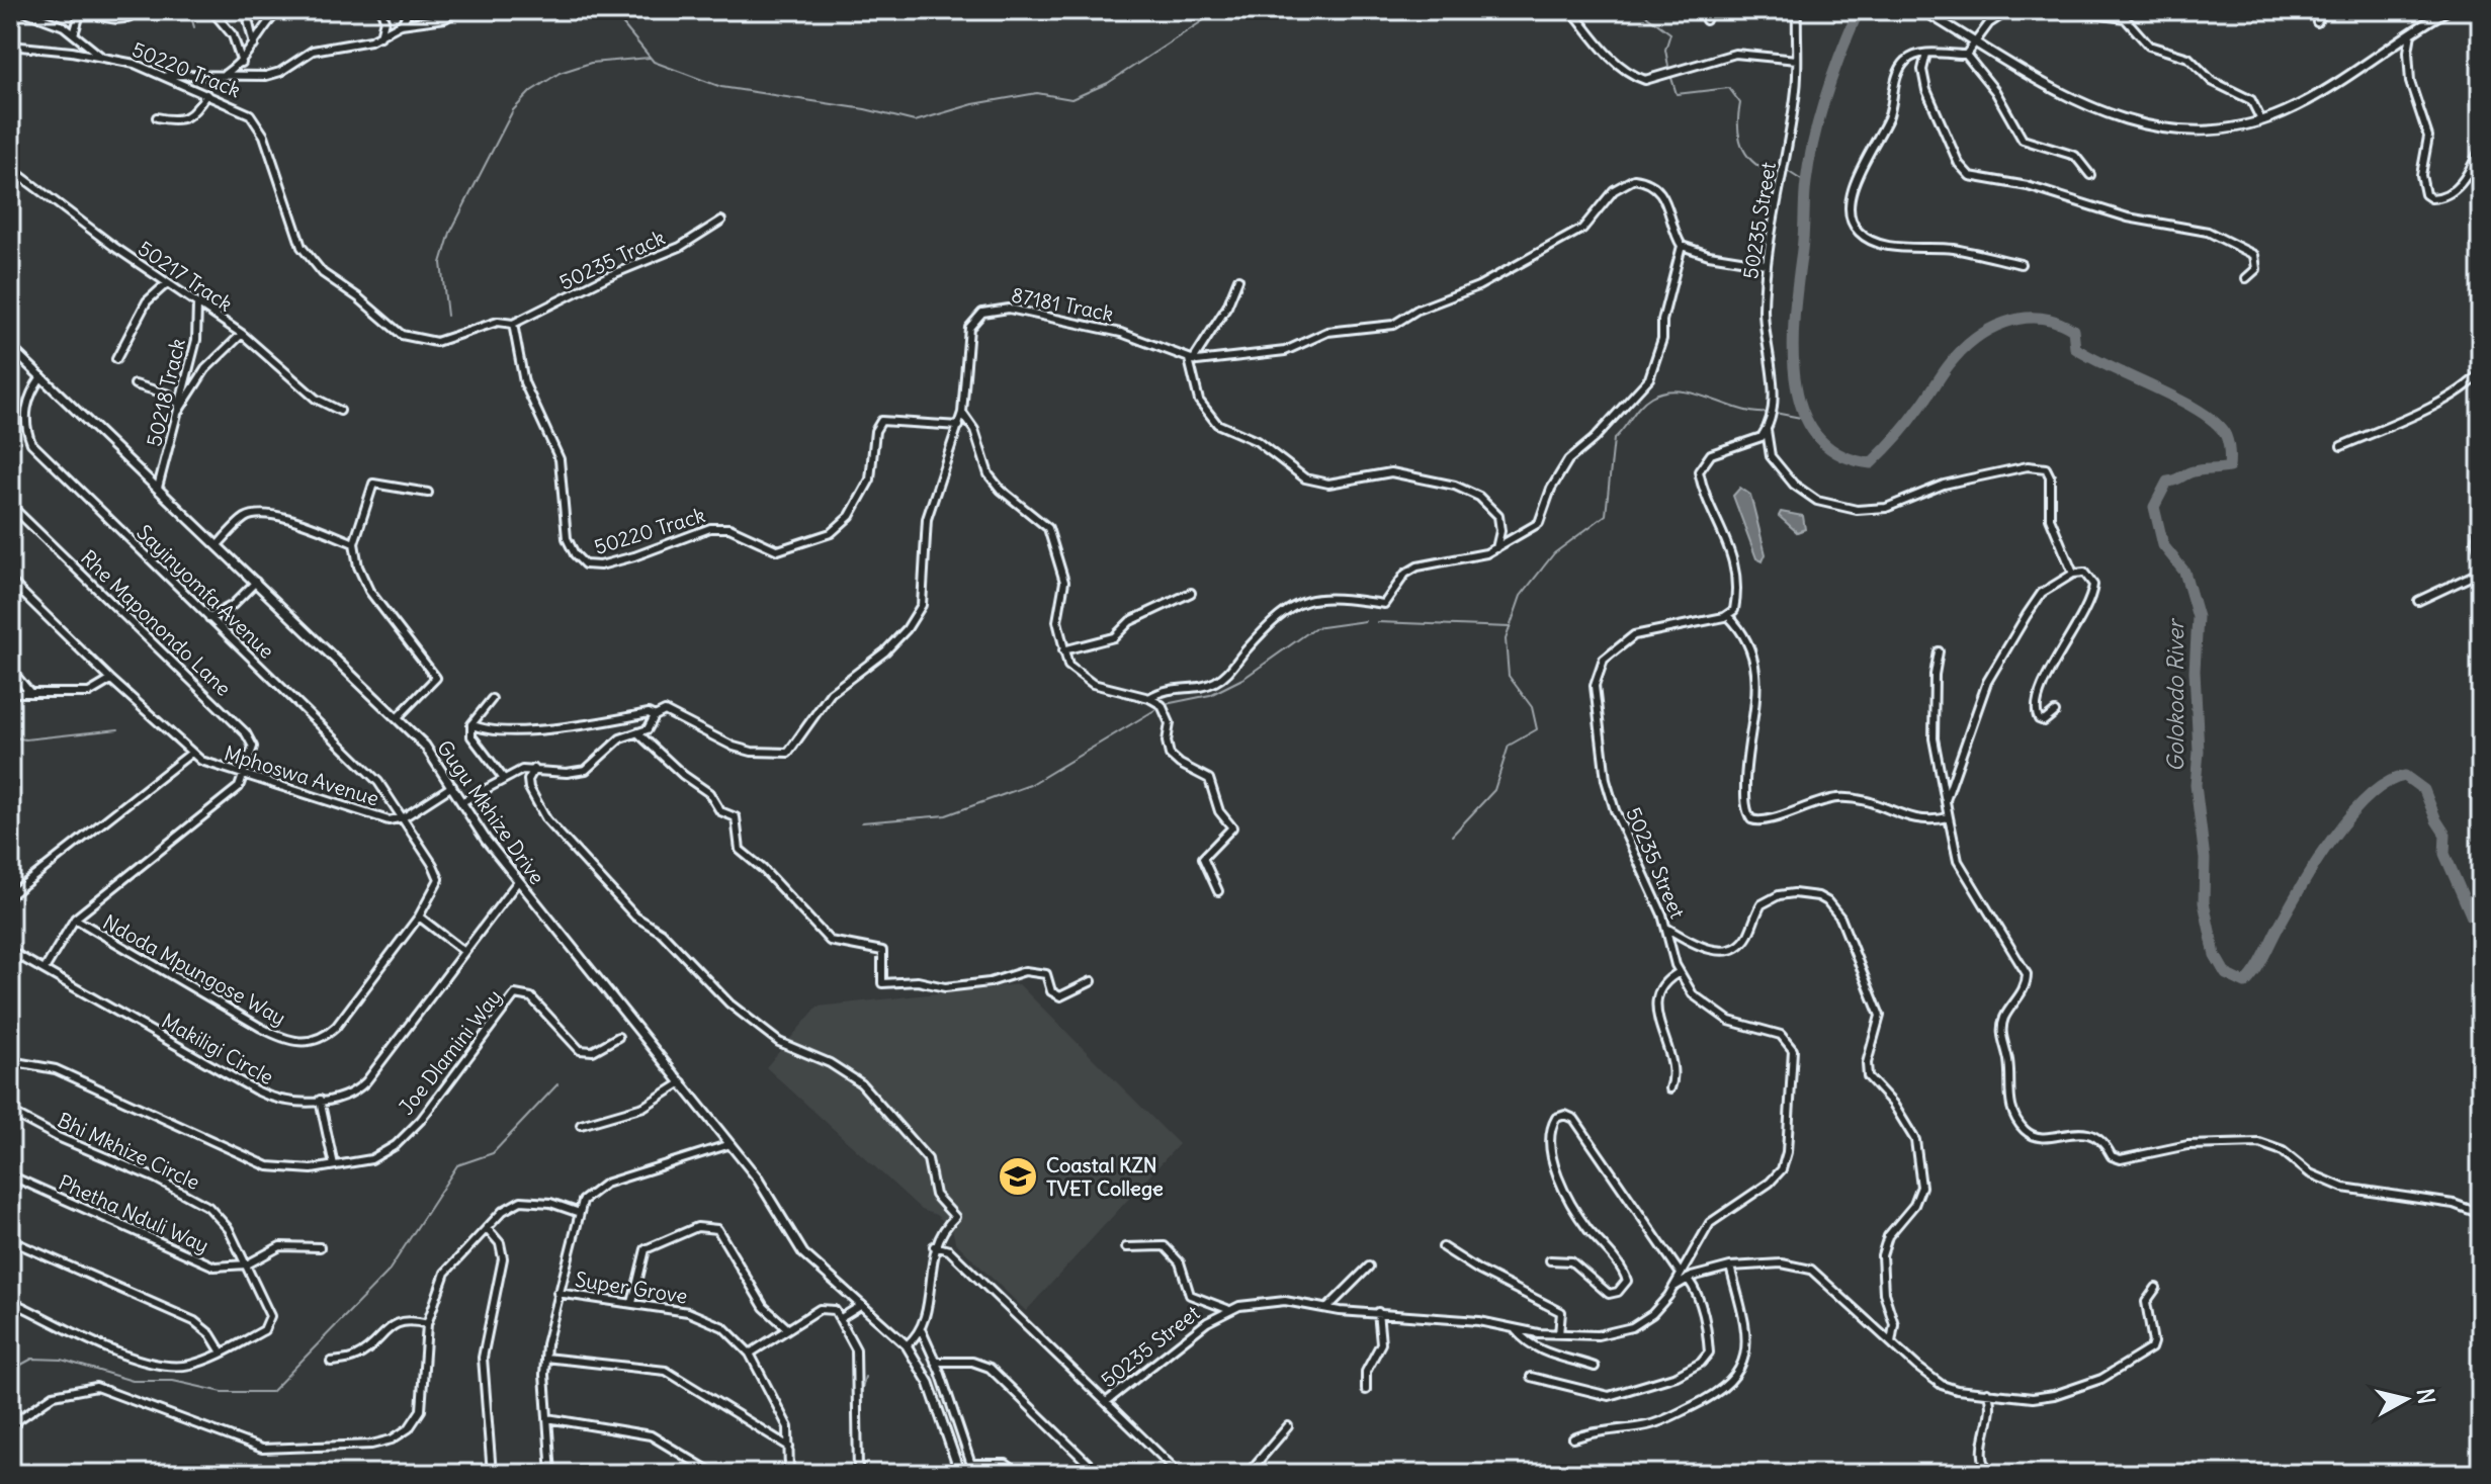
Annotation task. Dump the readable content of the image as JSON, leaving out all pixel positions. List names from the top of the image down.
{
  "streets": {
    "street": [
      "50220 Track",
      "50235 Street",
      "50235 Track",
      "50217 Track",
      "87181 Track",
      "50218 Track",
      "Sayinyomfa Avenue",
      "Rhe Maponondo Lane",
      "Mphoswa Avenue",
      "Gugu Mkhize Drive",
      "Ndoda Mpungose Way",
      "Makiligi Circle",
      "Joe Dlamini Way",
      "Bhi Mkhize Circle",
      "Phetha Nduli Way",
      "Super Grove"
    ]
  },
  "crossings": [
    ["50220 Track", "50235 Track"],
    ["50220 Track", "87181 Track"],
    ["50217 Track", "50218 Track"],
    ["50218 Track", "Gugu Mkhize Drive"],
    ["Sayinyomfa Avenue", "Mphoswa Avenue"],
    ["Sayinyomfa Avenue", "Gugu Mkhize Drive"],
    ["Sayinyomfa Avenue", "Ndoda Mpungose Way"],
    ["Rhe Maponondo Lane", "Mphoswa Avenue"],
    ["Mphoswa Avenue", "Gugu Mkhize Drive"],
    ["Mphoswa Avenue", "Ndoda Mpungose Way"],
    ["Gugu Mkhize Drive", "Makiligi Circle"],
    ["Bhi Mkhize Circle", "Phetha Nduli Way"]
  ],
  "water": ["Golokodo River"],
  "places": {
    "school or university": ["Coastal KZN TVET College"]
  },
  "north": "right"
}
